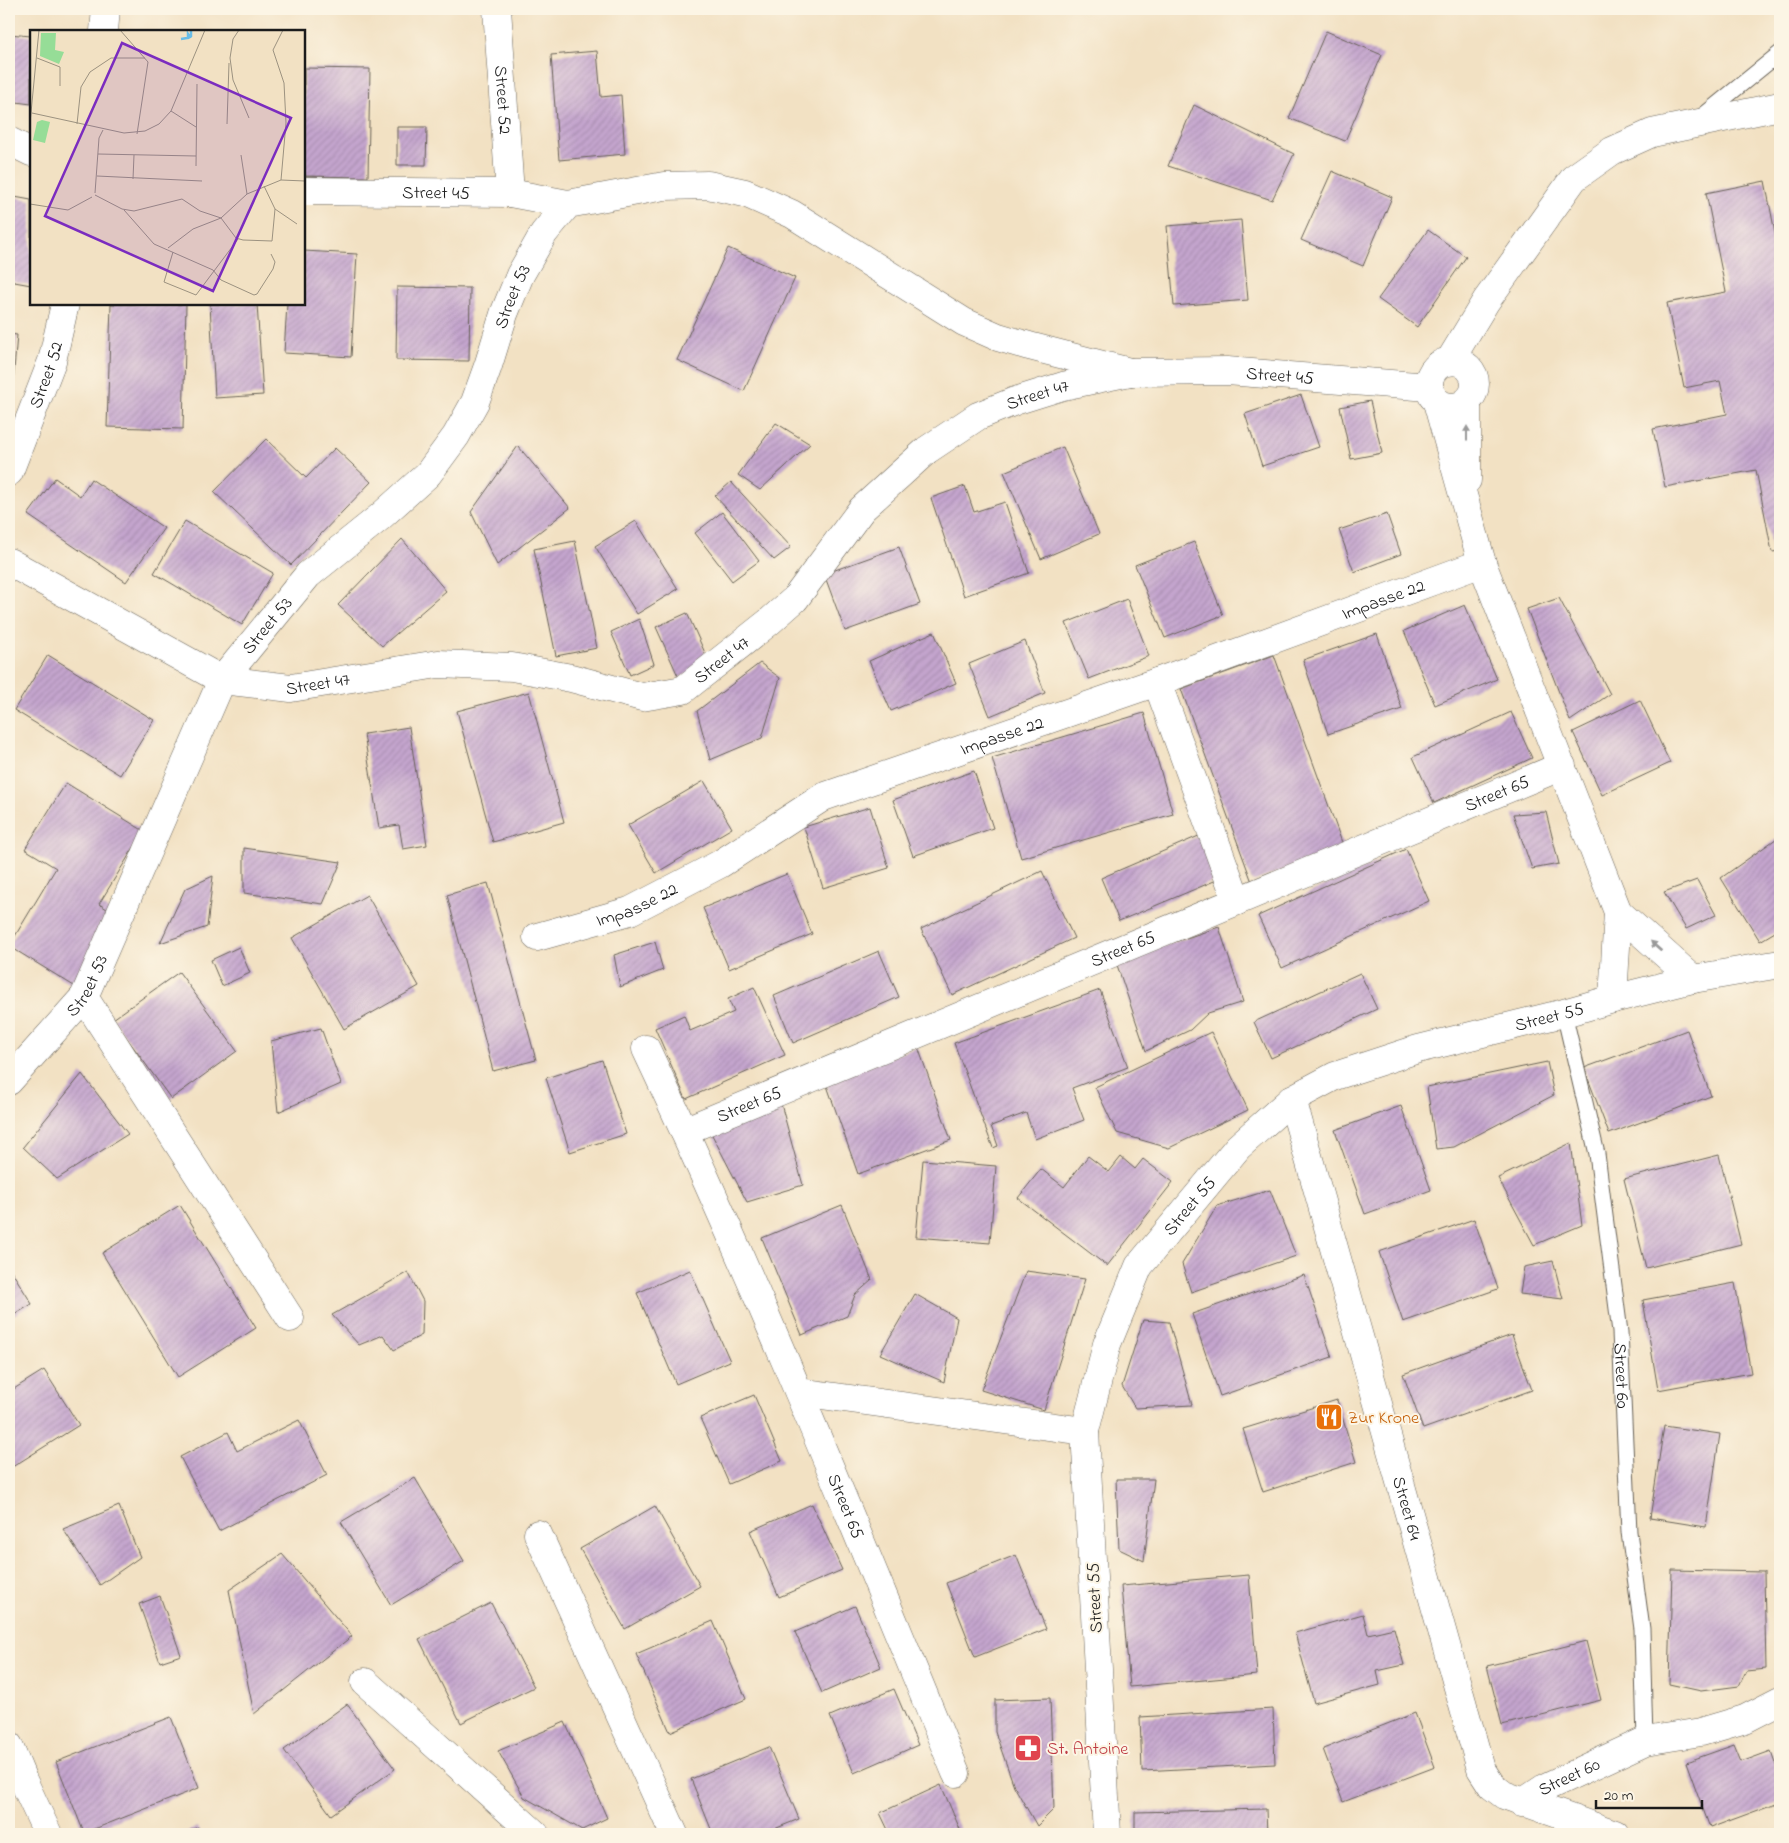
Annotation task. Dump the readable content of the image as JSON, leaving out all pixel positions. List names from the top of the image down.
{
  "streets": {
    "street": [
      "Street 52",
      "Street 45",
      "Street 53",
      "Street 47",
      "Impasse 22",
      "Street 65",
      "Street 55",
      "Street 60",
      "Street 64"
    ]
  },
  "crossings": [
    ["Street 52", "Street 45"],
    ["Street 45", "Street 53"],
    ["Street 45", "Street 47"],
    ["Street 53", "Street 47"],
    ["Street 55", "Street 60"],
    ["Street 55", "Street 64"],
    ["Street 60", "Street 64"]
  ],
  "places": {
    "restaurant": ["Zur Krone"],
    "pharmacy": ["St. Antoine"]
  },
  "scale_bar": "20 m"
}
